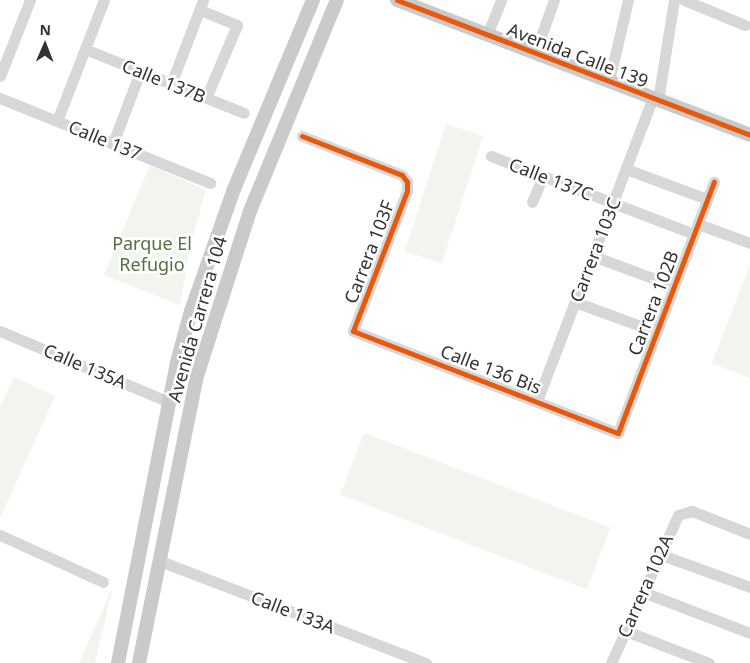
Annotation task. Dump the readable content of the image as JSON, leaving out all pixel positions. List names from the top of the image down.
{
  "streets": {
    "main road": ["Avenida Calle 139", "Avenida Carrera 104"],
    "street": [
      "Calle 137B",
      "Calle 137",
      "Calle 137C",
      "Carrera 103C",
      "Carrera 103F",
      "Carrera 102B",
      "Calle 135A",
      "Calle 136 Bis",
      "Carrera 102A",
      "Calle 133A"
    ]
  },
  "crossings": [
    ["Avenida Calle 139", "Carrera 103C"],
    ["Calle 137C", "Carrera 103C"],
    ["Calle 137C", "Carrera 102B"],
    ["Carrera 103C", "Calle 136 Bis"],
    ["Carrera 103F", "Calle 136 Bis"],
    ["Carrera 102B", "Calle 136 Bis"],
    ["Avenida Carrera 104", "Calle 135A"],
    ["Avenida Carrera 104", "Calle 133A"]
  ],
  "parks": ["Parque El Refugio"],
  "north": "top"
}
